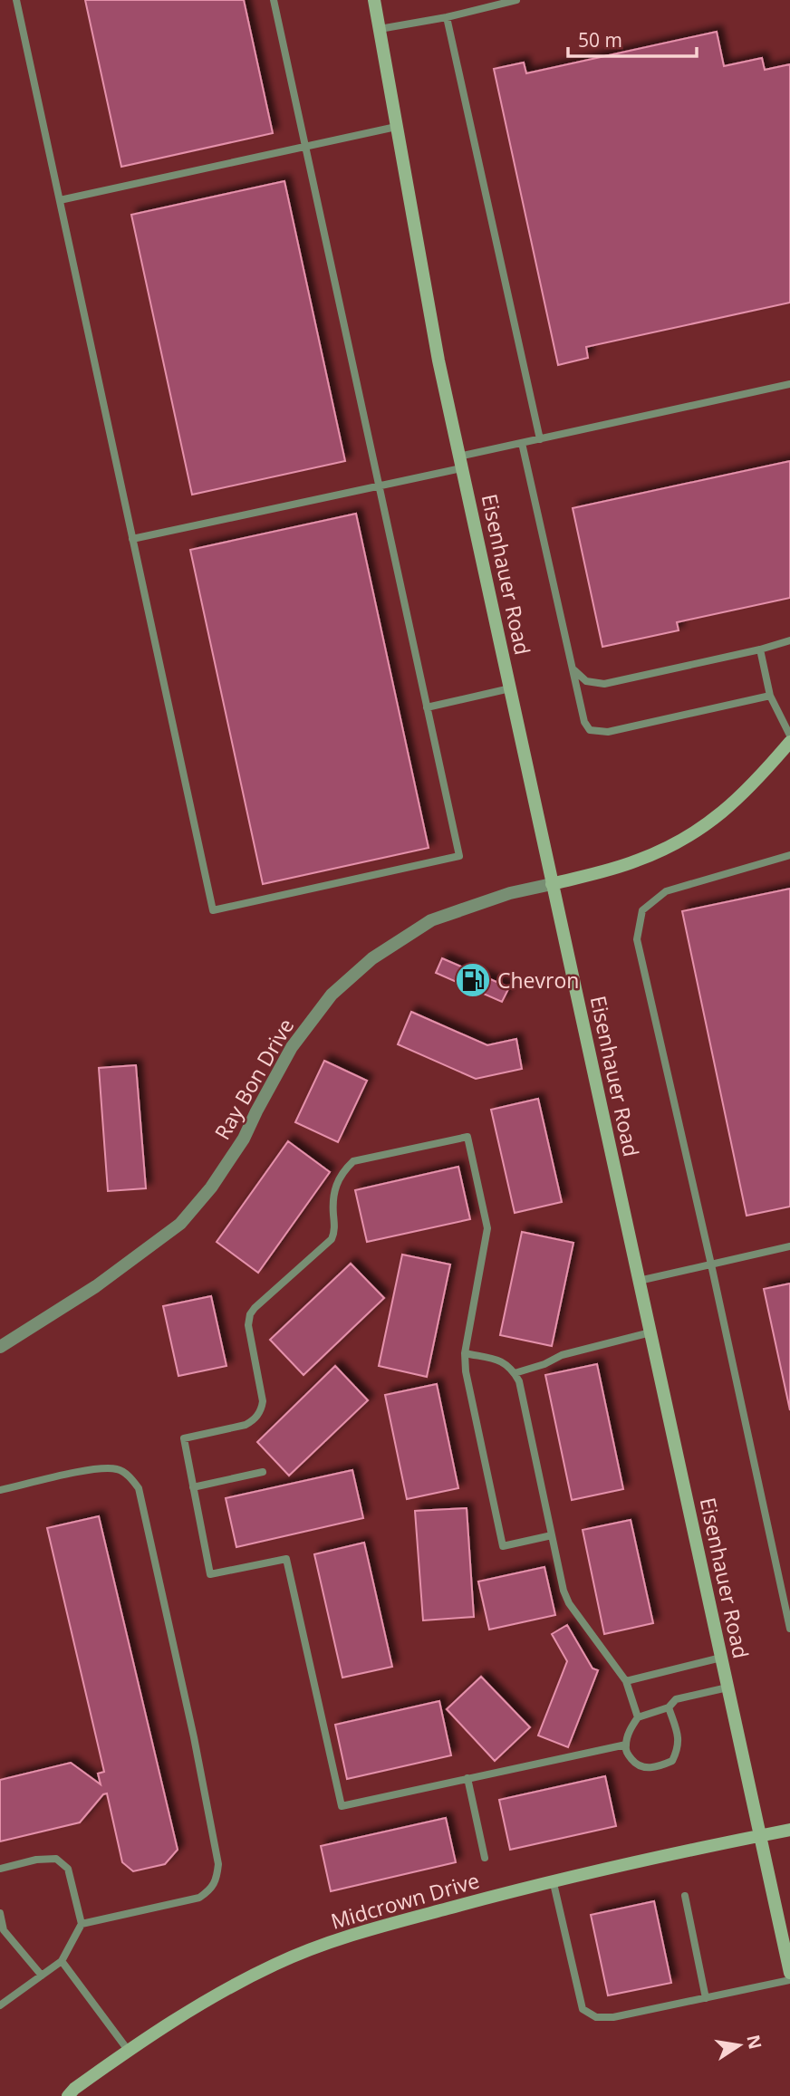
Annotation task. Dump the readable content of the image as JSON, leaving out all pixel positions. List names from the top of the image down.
{
  "streets": {
    "main road": ["Eisenhauer Road", "Ray Bon Drive", "Midcrown Drive"]
  },
  "crossings": [
    ["Eisenhauer Road", "Ray Bon Drive"],
    ["Eisenhauer Road", "Midcrown Drive"]
  ],
  "places": {
    "fuel station": ["Chevron"]
  },
  "scale_bar": "50 m",
  "north": "right"
}
